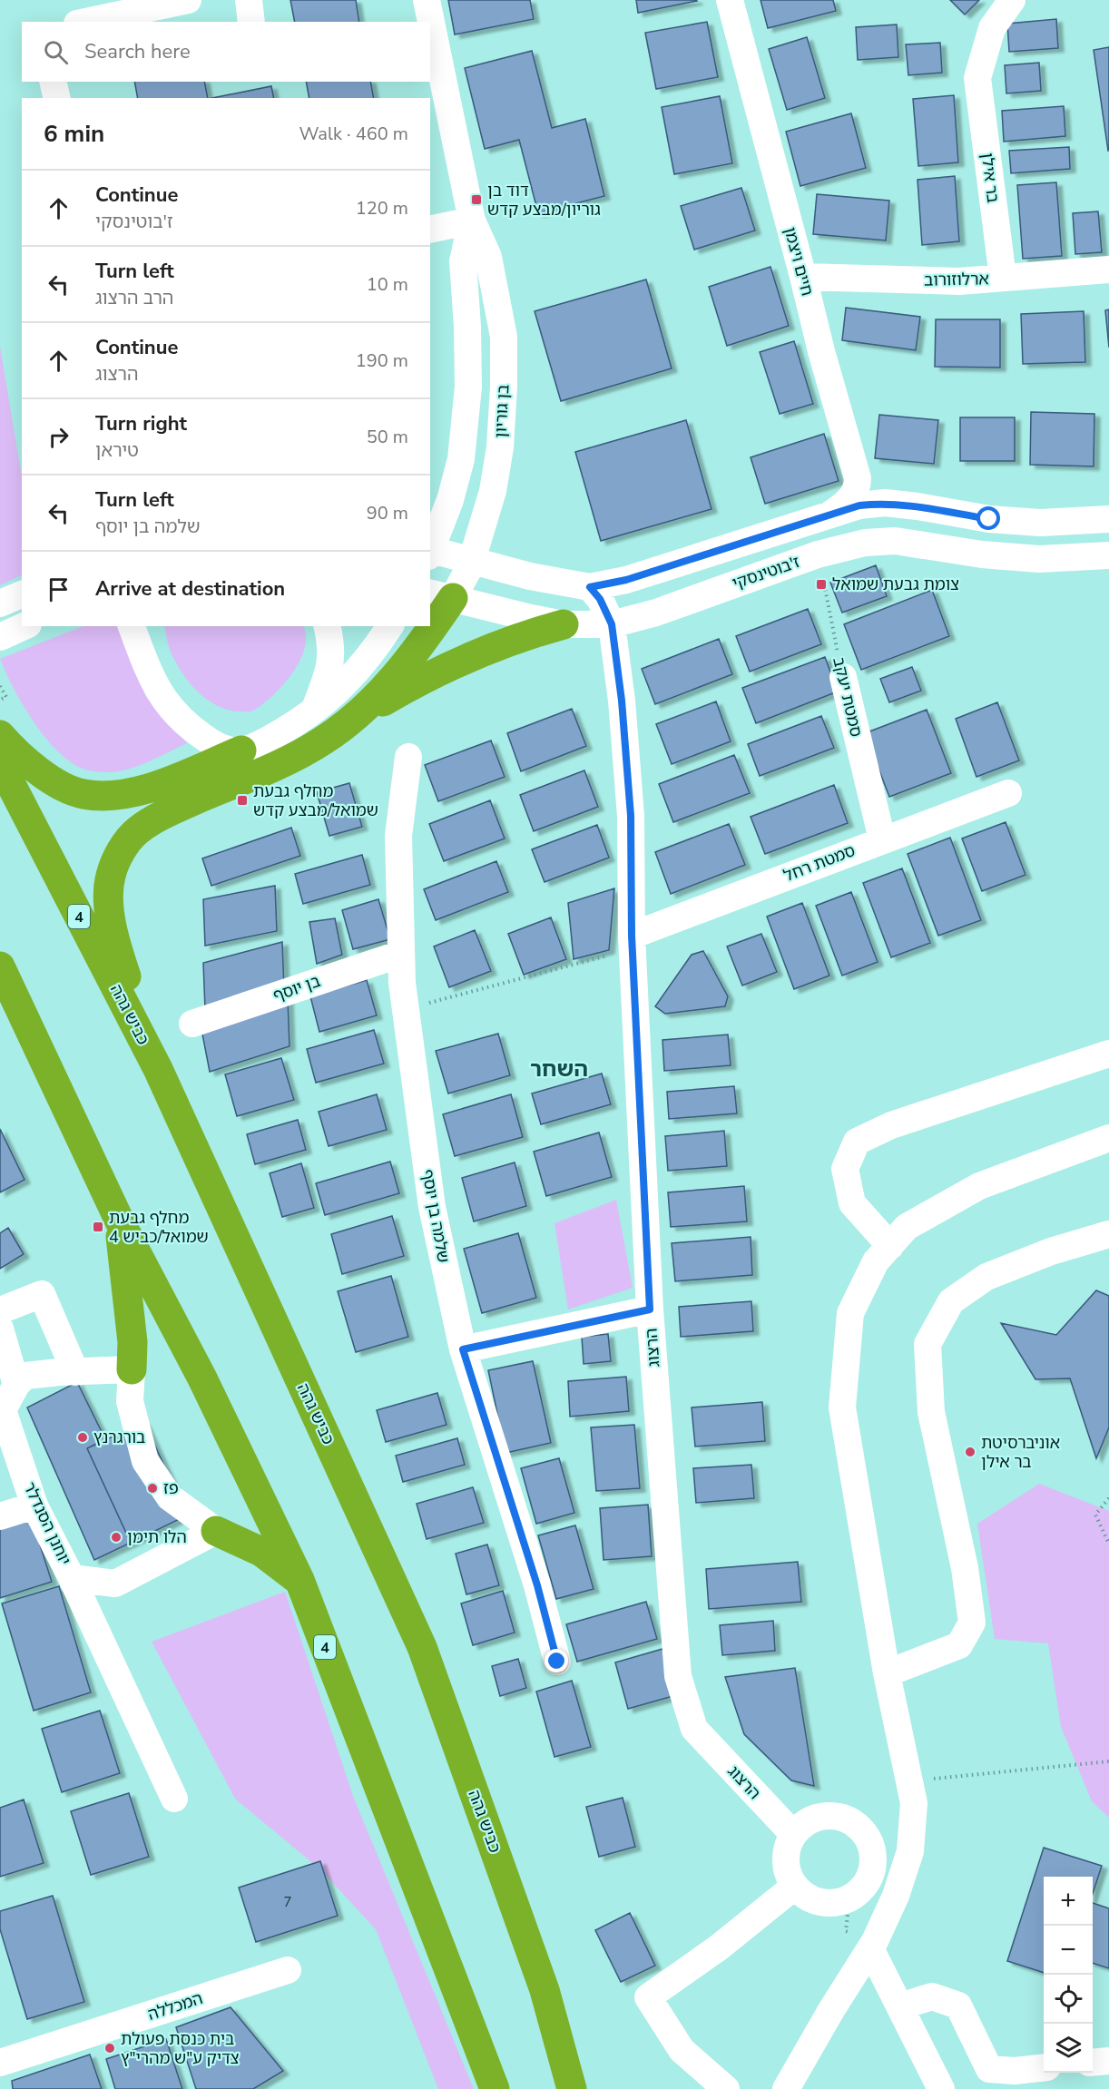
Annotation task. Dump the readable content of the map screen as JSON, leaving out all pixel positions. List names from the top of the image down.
{
  "streets": {
    "highway": ["4", "כביש גהה"],
    "street": [
      "בר אילן",
      "חיים ויצמן",
      "ארלוזורוב",
      "בן גוריון",
      "ז'בוטינסקי",
      "סמטת יעקב",
      "סמטת רחל",
      "בן יוסף",
      "שלמה בן יוסף",
      "הרצוג",
      "יוחנן הסנדלר",
      "המכללה"
    ]
  },
  "crossings": [
    ["בר אילן", "ארלוזורוב"],
    ["חיים ויצמן", "ארלוזורוב"],
    ["בן גוריון", "ז'בוטינסקי"],
    ["ז'בוטינסקי", "סמטת יעקב"],
    ["ז'בוטינסקי", "הרצוג"],
    ["סמטת יעקב", "סמטת רחל"],
    ["סמטת רחל", "הרצוג"],
    ["בן יוסף", "שלמה בן יוסף"]
  ],
  "districts": ["השחר"],
  "places": {
    "transit": [
      "דוד בן גוריון/מבצע קדש",
      "צומת גבעת שמואל",
      "מחלף גבעת שמואל/מבצע קדש",
      "מחלף גבעת שמואל/כביש 4"
    ],
    "other": [
      "בורגרנץ",
      "אוניברסיטת בר אילן",
      "פז",
      "הלו תימן",
      "בית כנסת פעולת צדיק ע\"ש מהרי\"ץ"
    ]
  },
  "house_numbers": ["7"],
  "page": {
    "search": "Search here",
    "heading": ["6 min", "Walk · 460 m"],
    "list": [
      ["Continue", "ז'בוטינסקי", "120 m"],
      ["Turn left", "הרב הרצוג", "10 m"],
      ["Continue", "הרצוג", "190 m"],
      ["Turn right", "טיראן", "50 m"],
      ["Turn left", "שלמה בן יוסף", "90 m"],
      "Arrive at destination"
    ],
    "map_buttons": ["+", "−"]
  }
}
